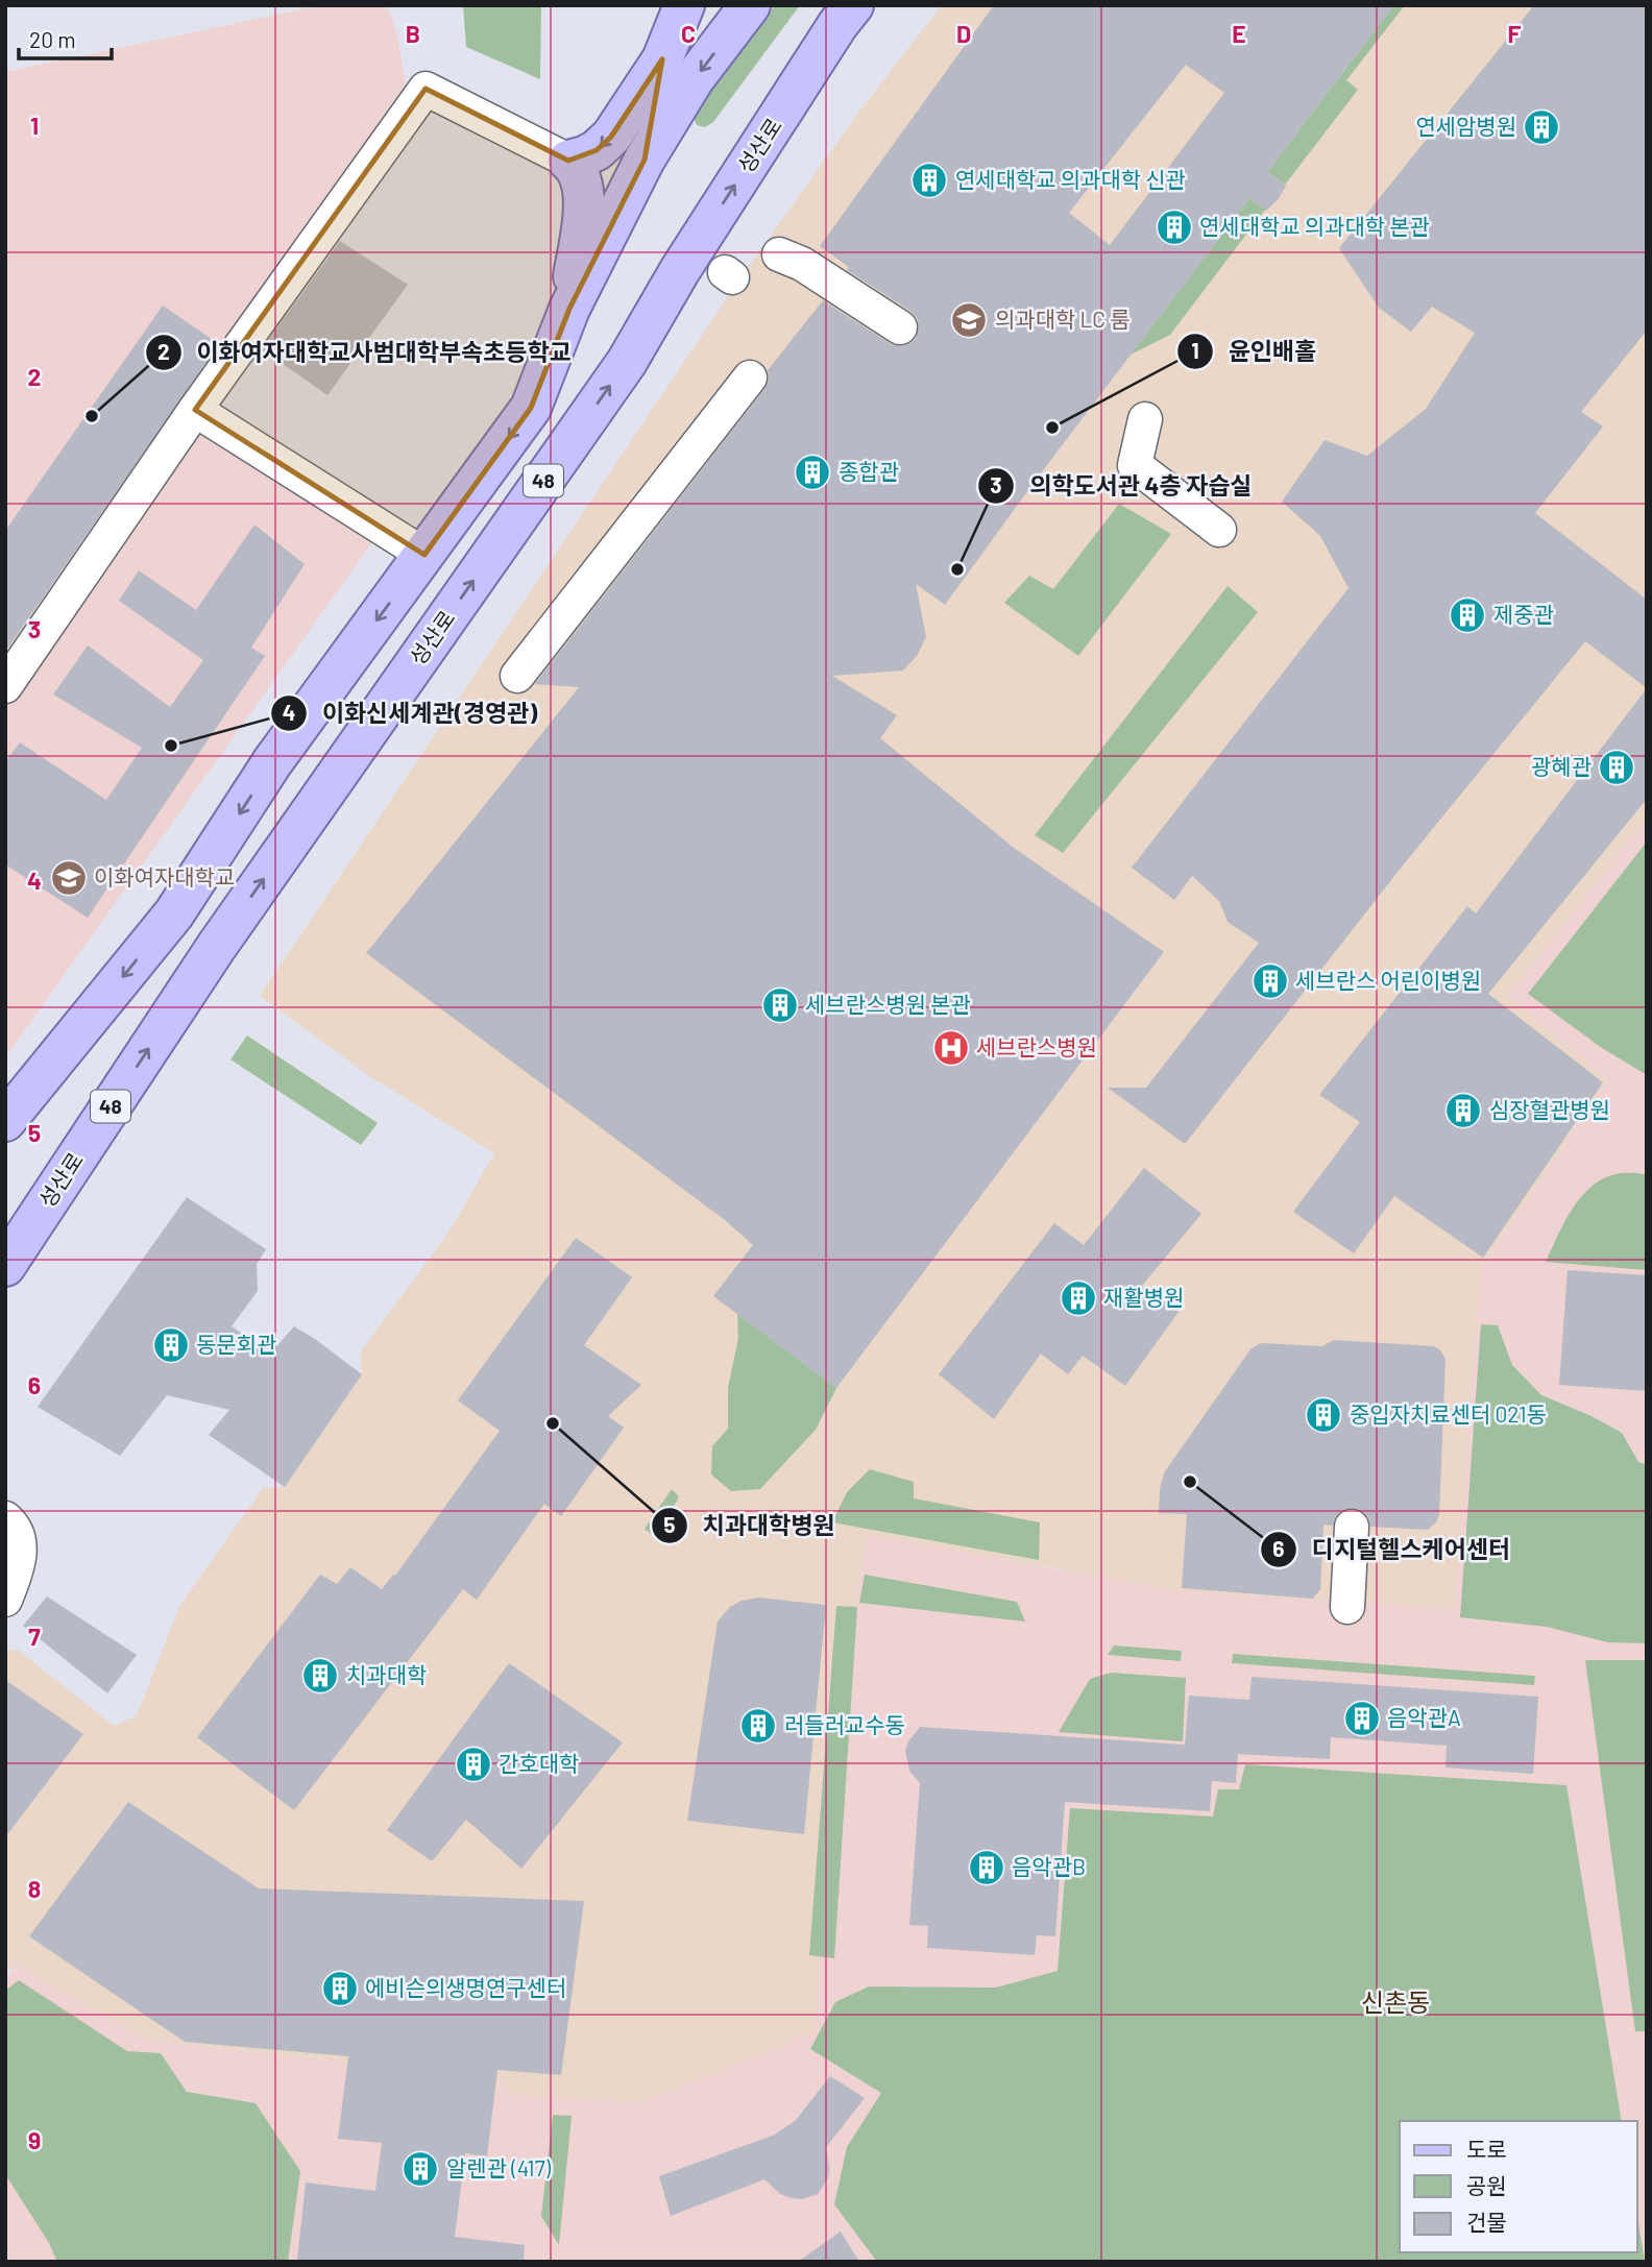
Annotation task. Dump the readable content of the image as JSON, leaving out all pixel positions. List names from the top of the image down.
{
  "streets": {
    "main road": ["성산로", "48"]
  },
  "districts": ["신촌동"],
  "places": {
    "building": [
      "연세암병원",
      "연세대학교 의과대학 신관",
      "연세대학교 의과대학 본관",
      "종합관",
      "제중관",
      "광혜관",
      "세브란스 어린이병원",
      "세브란스병원 본관",
      "심장혈관병원",
      "재활병원",
      "동문회관",
      "중입자치료센터 021동",
      "치과대학",
      "음악관A",
      "러들러교수동",
      "간호대학",
      "음악관B",
      "에비슨의생명연구센터",
      "알렌관 (417)"
    ],
    "school or university": ["의과대학 LC 룸", "이화여자대학교"],
    "other": [
      "이화여자대학교사범대학부속초등학교",
      "윤인배홀",
      "의학도서관 4층 자습실",
      "이화신세계관(경영관)",
      "치과대학병원",
      "디지털헬스케어센터"
    ],
    "hospital": ["세브란스병원"]
  },
  "legend": ["도로", "공원", "건물"],
  "scale_bar": "20 m",
  "grid": {
    "columns": [
      "B",
      "C",
      "D",
      "E",
      "F"
    ],
    "rows": [
      "1",
      "2",
      "3",
      "4",
      "5",
      "6",
      "7",
      "8",
      "9"
    ]
  }
}
